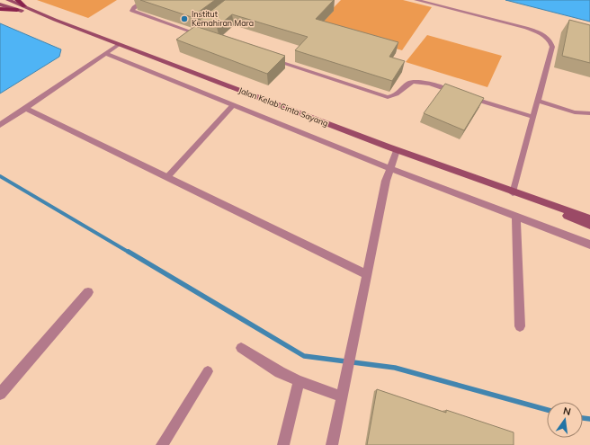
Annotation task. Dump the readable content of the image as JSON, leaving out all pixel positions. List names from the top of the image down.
{
  "streets": {
    "main road": ["Jalan Kelab Cinta Sayang"]
  },
  "places": ["Institut Kemahiran Mara"],
  "north": "top"
}
